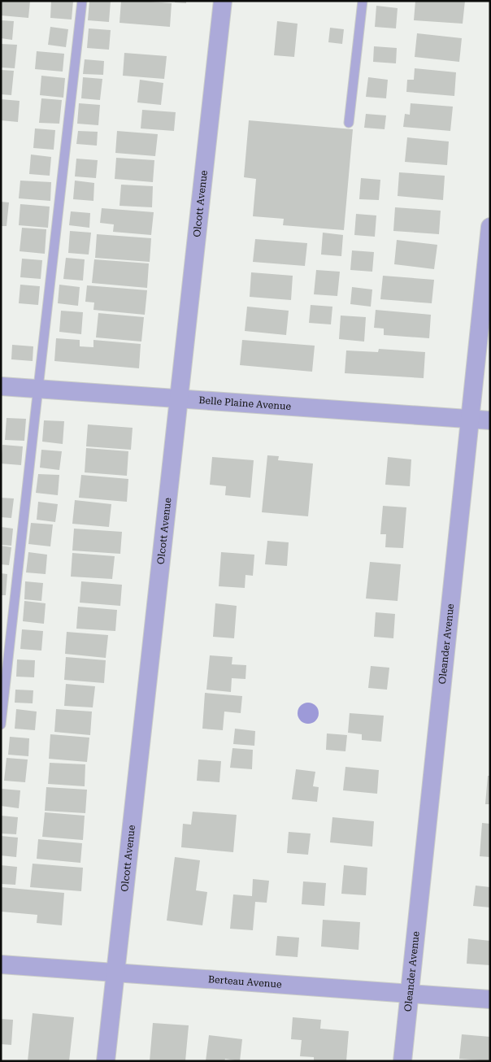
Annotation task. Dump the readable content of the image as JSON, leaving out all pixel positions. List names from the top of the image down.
{
  "streets": {
    "street": [
      "Olcott Avenue",
      "Belle Plaine Avenue",
      "Oleander Avenue",
      "Berteau Avenue"
    ]
  },
  "crossings": [
    ["Olcott Avenue", "Belle Plaine Avenue"],
    ["Olcott Avenue", "Berteau Avenue"],
    ["Belle Plaine Avenue", "Oleander Avenue"],
    ["Oleander Avenue", "Berteau Avenue"]
  ]
}
